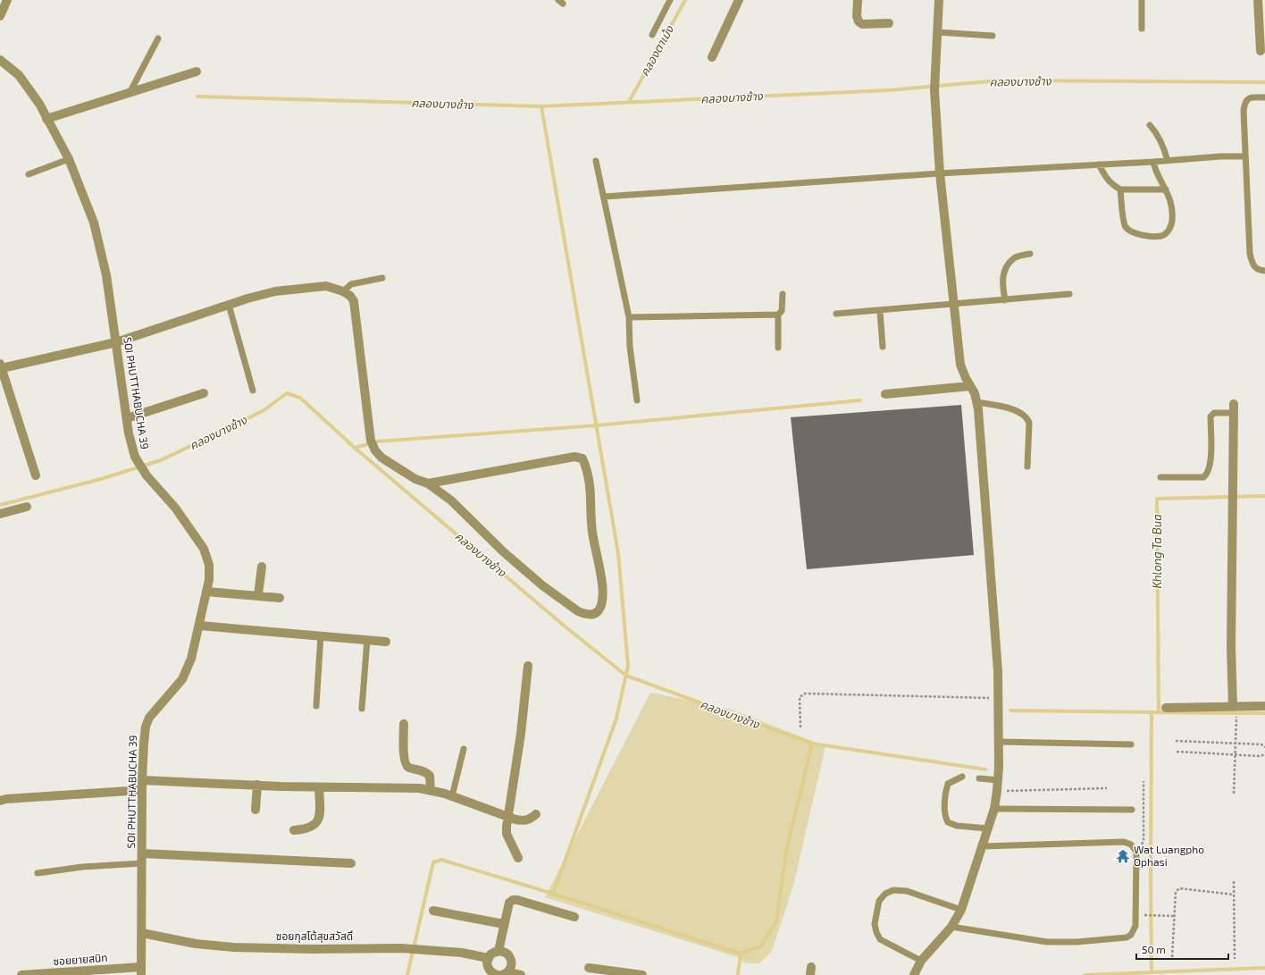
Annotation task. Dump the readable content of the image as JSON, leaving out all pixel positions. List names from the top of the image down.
{
  "streets": {
    "street": ["SOI PHUTTHABUCHA 39", "ซอยกุสโต้สุขสวัสดิ์", "ซอยยายสนิท"]
  },
  "crossings": [
    ["SOI PHUTTHABUCHA 39", "ซอยกุสโต้สุขสวัสดิ์"],
    ["SOI PHUTTHABUCHA 39", "ซอยยายสนิท"]
  ],
  "water": ["คลองตาเม้ง", "คลองบางช้าง", "Khlong Ta Bua"],
  "places": {
    "temple": ["Wat Luangpho Ophasi"]
  },
  "scale_bar": "50 m"
}
